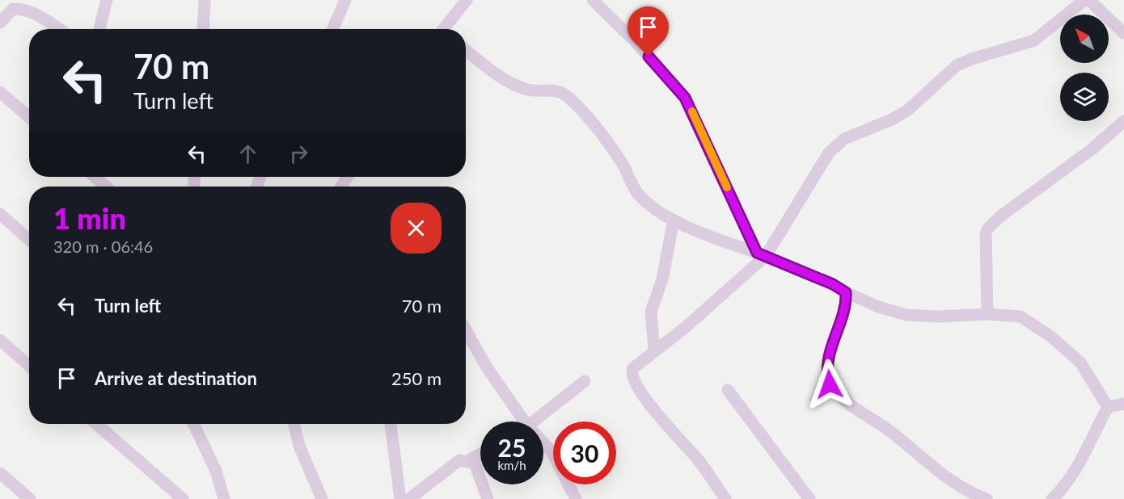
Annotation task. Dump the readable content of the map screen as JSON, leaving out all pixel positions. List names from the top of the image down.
{
  "north": "top left",
  "page": {
    "turn": ["70 m", "Turn left"],
    "heading": ["1 min", "320 m · 06:46"],
    "list": [
      {
        "name": "Turn left",
        "value": "70 m"
      },
      {
        "name": "Arrive at destination",
        "value": "250 m"
      }
    ],
    "speed": "25 km/h",
    "limit": "30"
  }
}
